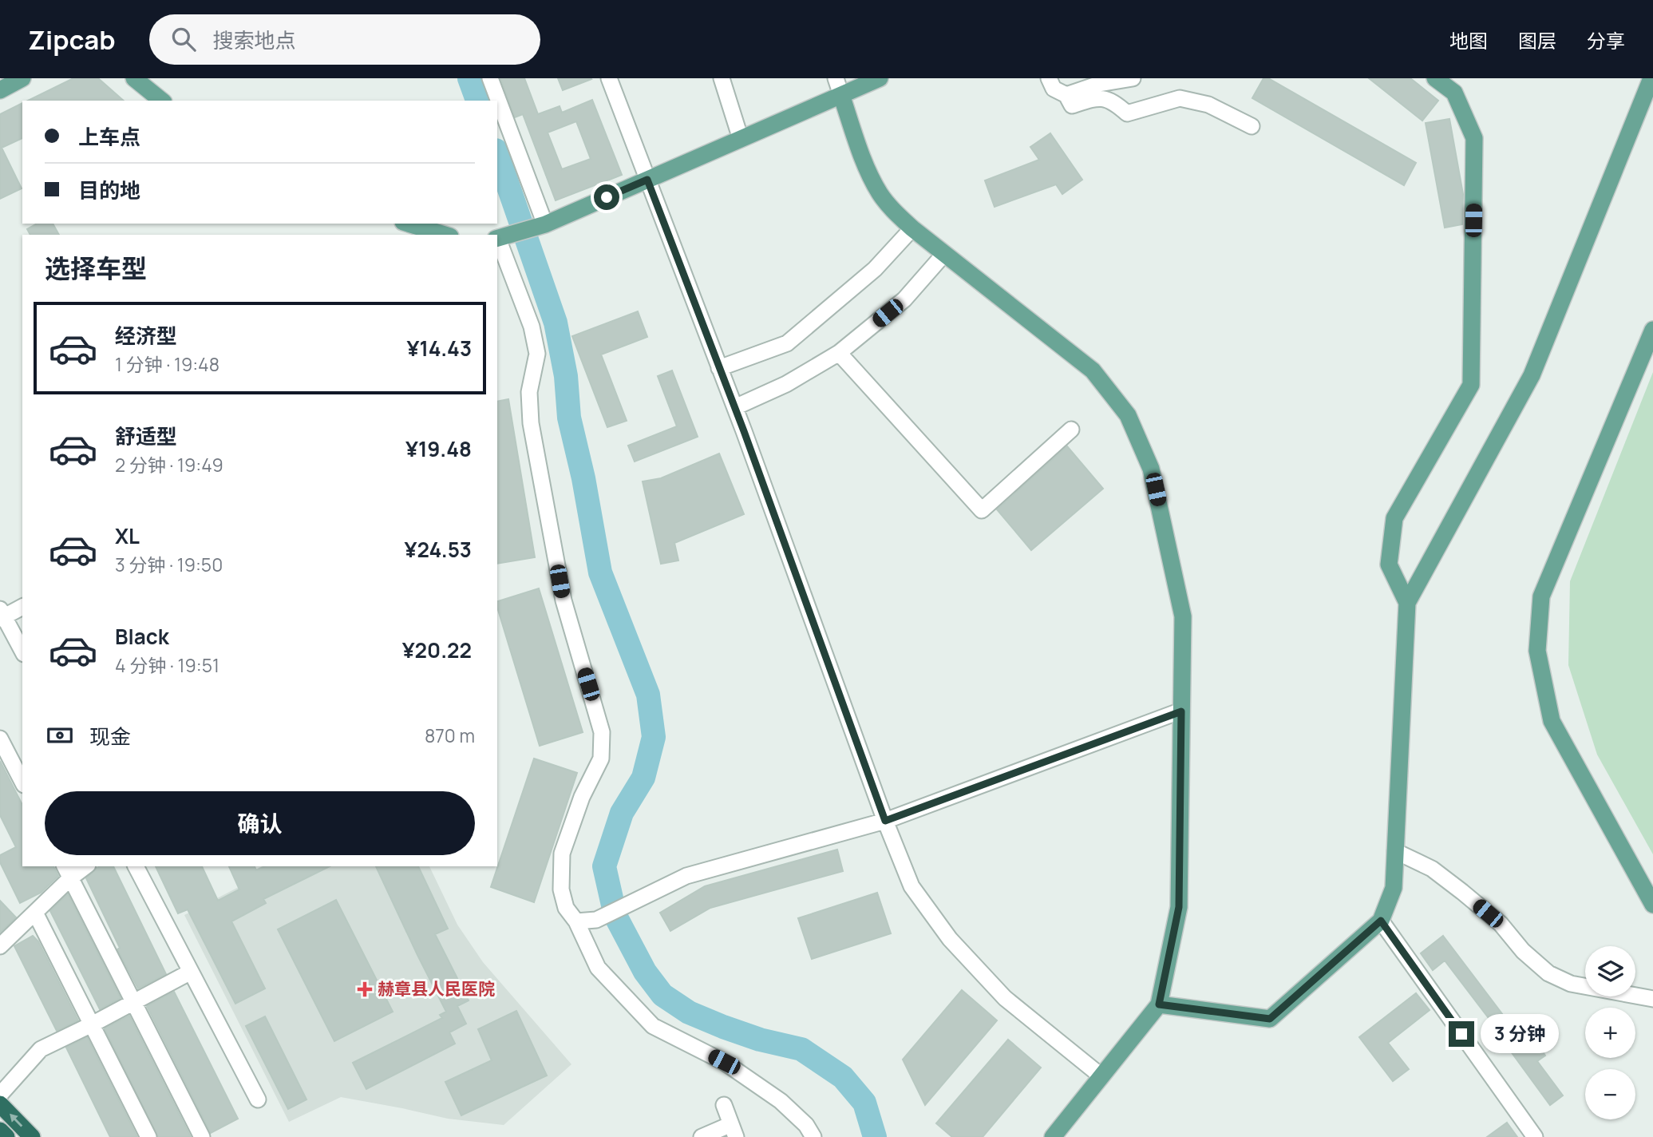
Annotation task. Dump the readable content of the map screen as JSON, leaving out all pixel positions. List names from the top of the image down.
{
  "places": {
    "health": ["赫章县人民医院"]
  },
  "page": {
    "header": "Zipcab",
    "search": "搜索地点",
    "nav": ["地图", "图层", "分享"],
    "banner": ["上车点", "目的地"],
    "heading": "选择车型",
    "list": [
      {
        "name": "经济型",
        "note": "1 分钟 · 19:48",
        "value": "¥14.43"
      },
      {
        "name": "舒适型",
        "note": "2 分钟 · 19:49",
        "value": "¥19.48"
      },
      {
        "name": "XL",
        "note": "3 分钟 · 19:50",
        "value": "¥24.53"
      },
      {
        "name": "Black",
        "note": "4 分钟 · 19:51",
        "value": "¥20.22"
      }
    ],
    "pay": ["现金", "870 m"],
    "buttons": "确认",
    "map_buttons": ["+", "−"],
    "bubble": "3 分钟"
  }
}
